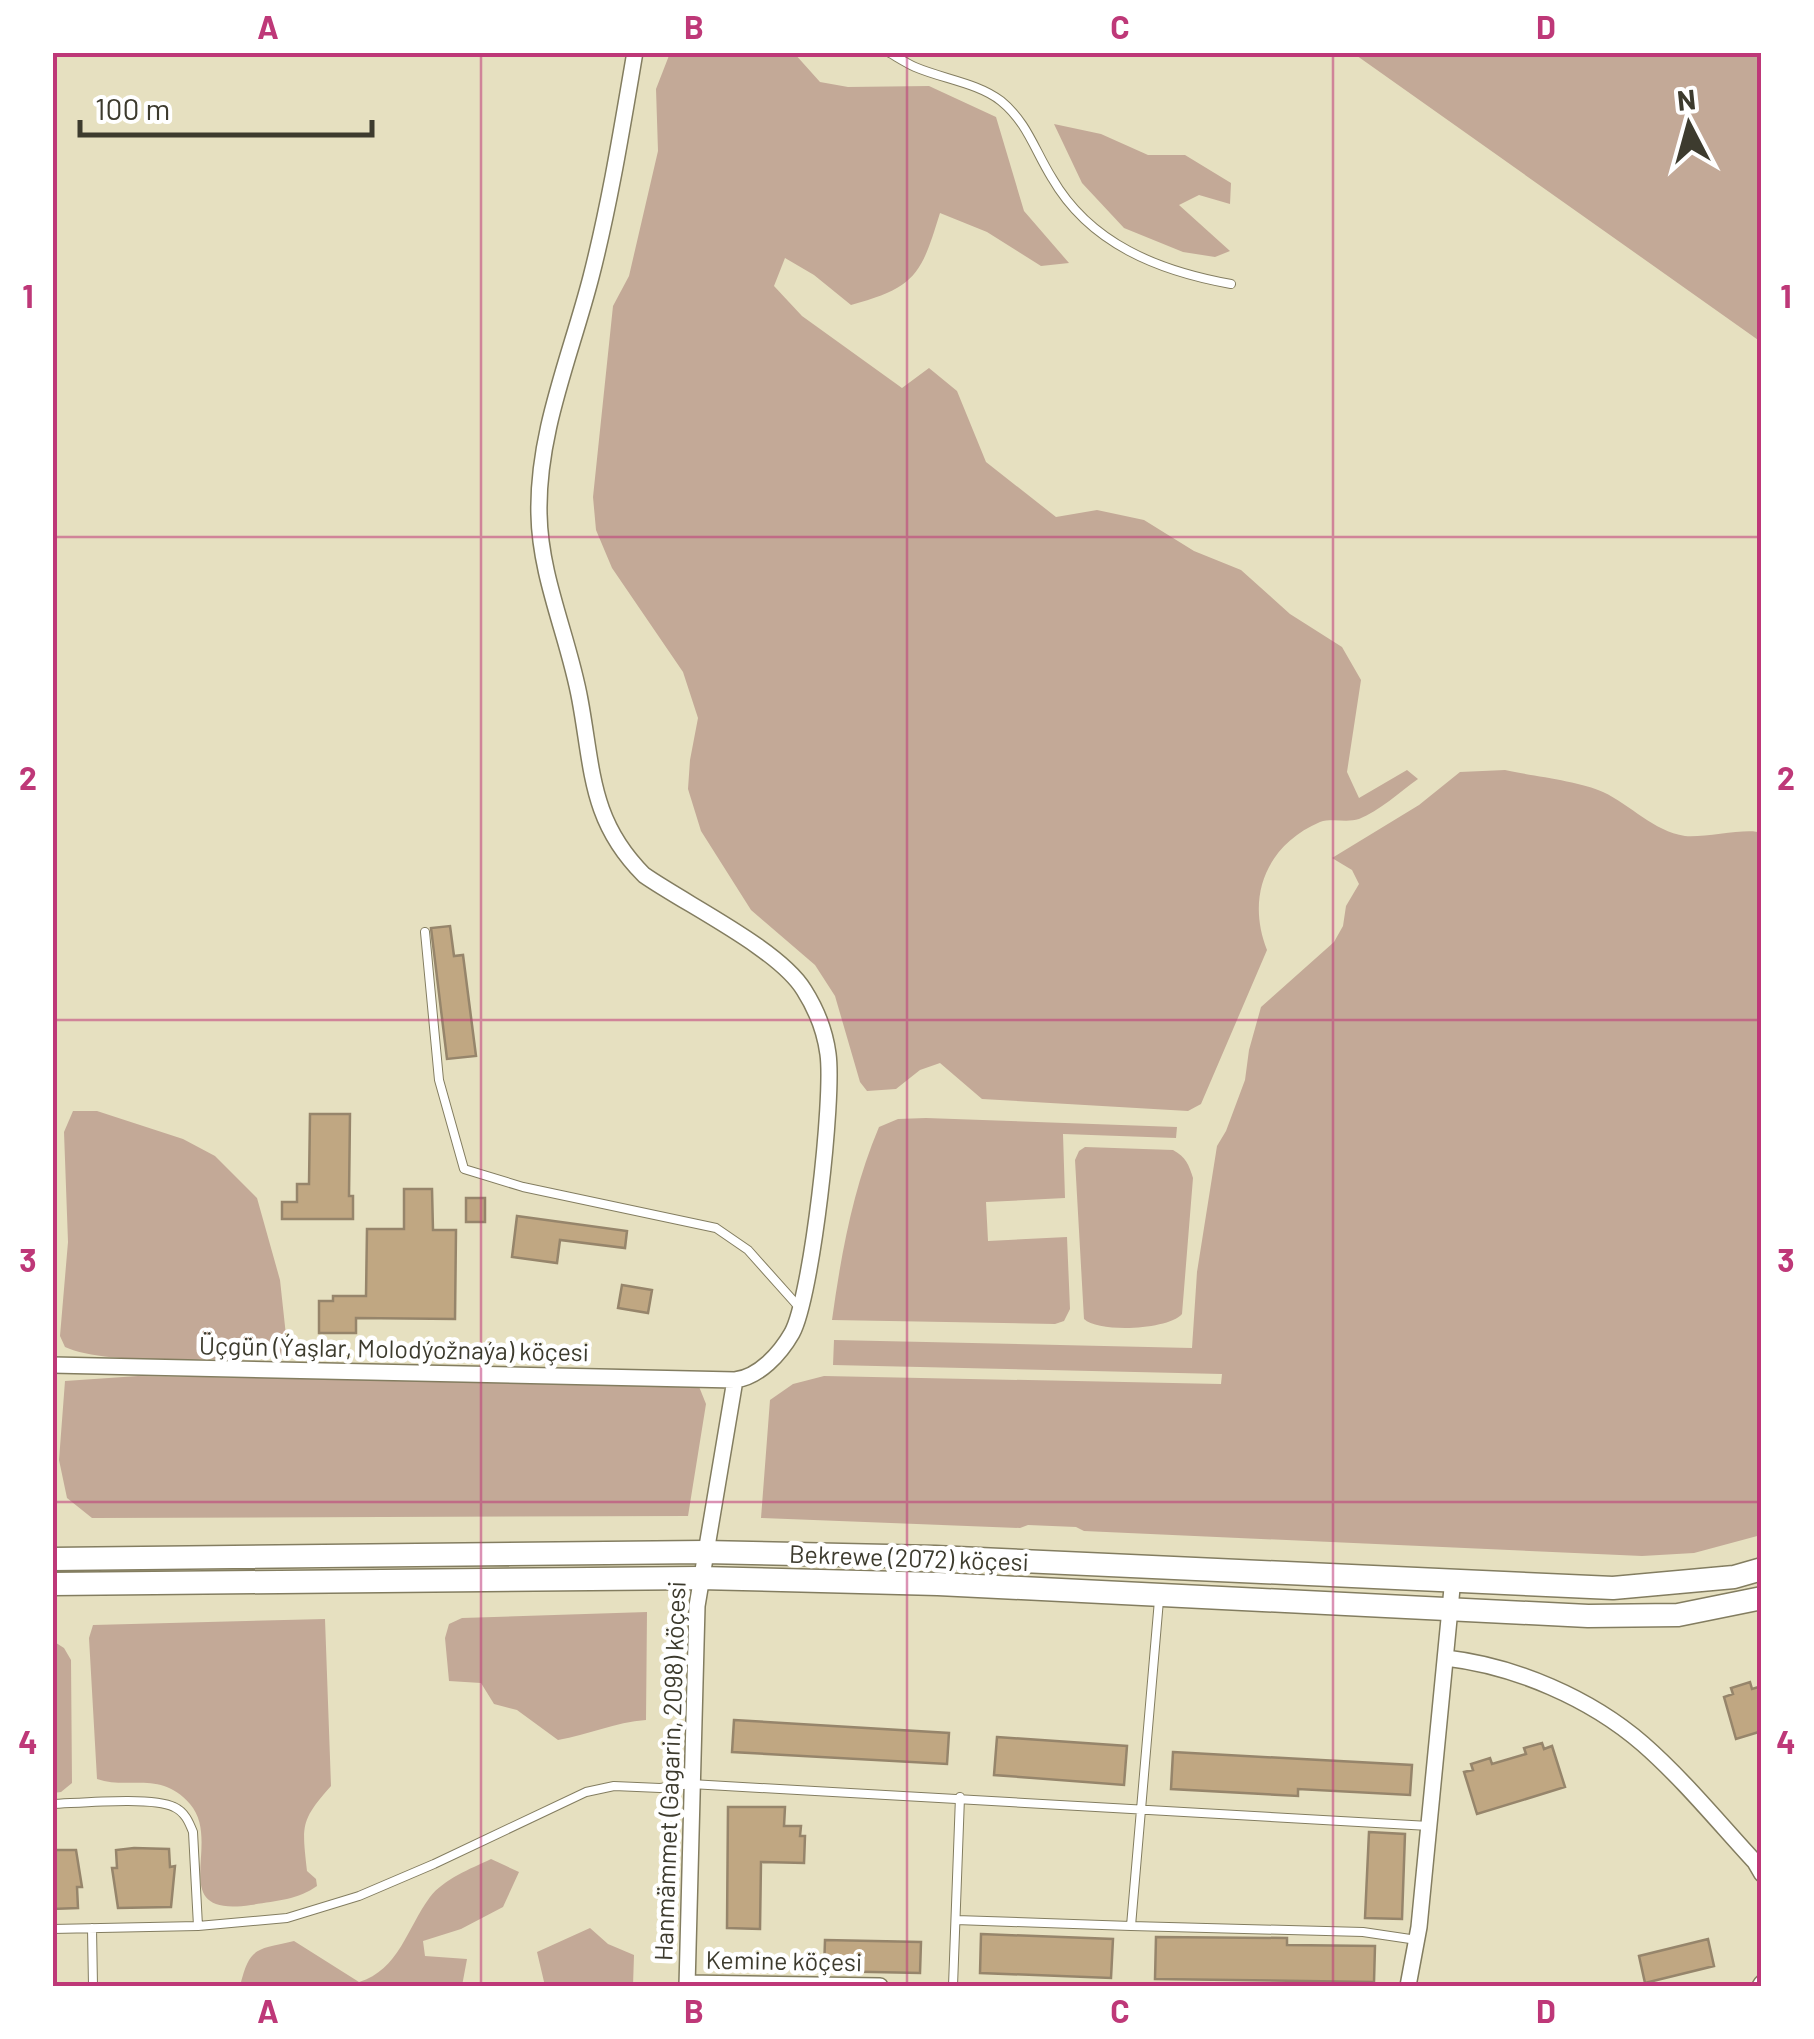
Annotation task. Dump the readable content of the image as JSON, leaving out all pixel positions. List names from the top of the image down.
{
  "streets": {
    "main road": ["Bekrewe (2072) köçesi"],
    "street": ["Üçgün (Ýaşlar, Molodýožnaýa) köçesi", "Hanmämmet (Gagarin, 2098) köçesi", "Kemine köçesi"]
  },
  "crossings": [
    ["Üçgün (Ýaşlar, Molodýožnaýa) köçesi", "Hanmämmet (Gagarin, 2098) köçesi"],
    ["Bekrewe (2072) köçesi", "Hanmämmet (Gagarin, 2098) köçesi"],
    ["Hanmämmet (Gagarin, 2098) köçesi", "Kemine köçesi"]
  ],
  "scale_bar": "100 m",
  "north": "top",
  "grid": {
    "columns": [
      "A",
      "B",
      "C",
      "D"
    ],
    "rows": [
      "1",
      "2",
      "3",
      "4"
    ]
  }
}
